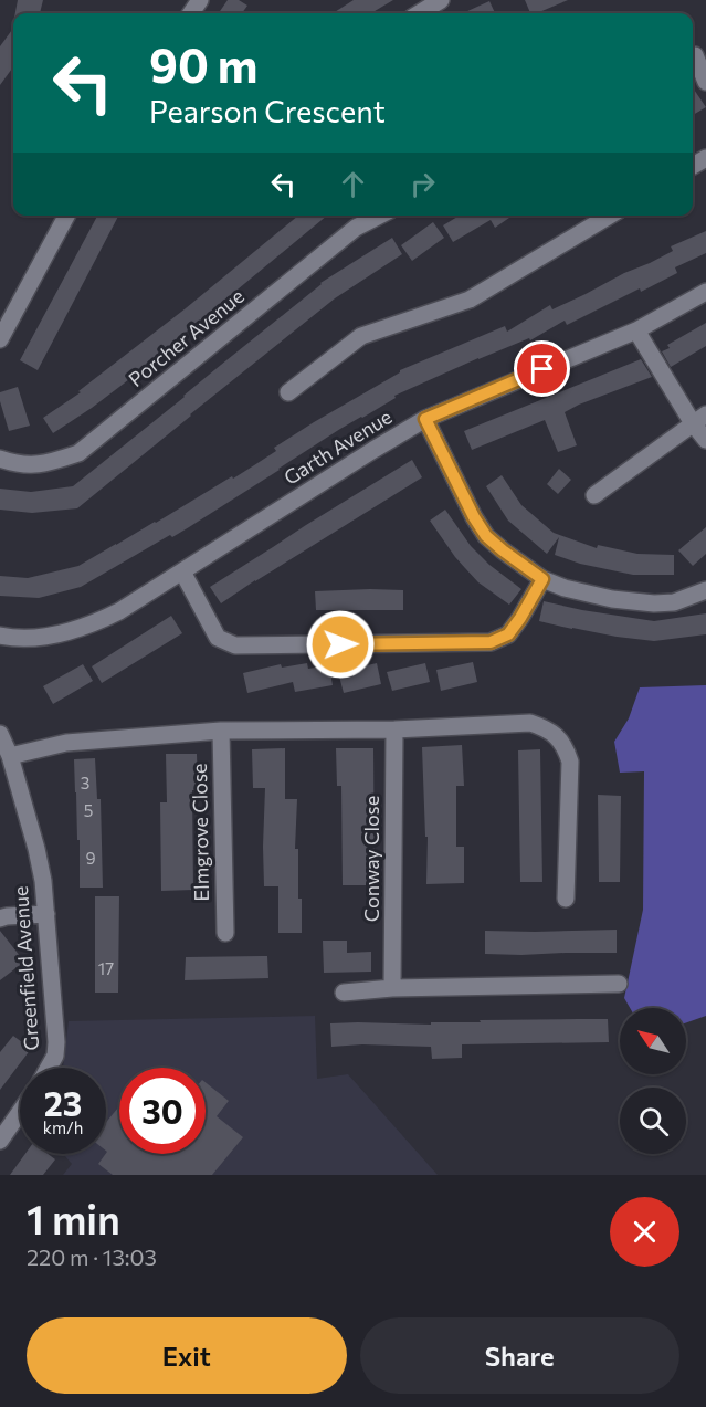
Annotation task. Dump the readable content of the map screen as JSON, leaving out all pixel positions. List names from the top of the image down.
{
  "streets": {
    "street": [
      "Porcher Avenue",
      "Garth Avenue",
      "Elmgrove Close",
      "Conway Close",
      "Greenfield Avenue"
    ]
  },
  "house_numbers": [
    "3",
    "5",
    "9",
    "17"
  ],
  "north": "top left",
  "page": {
    "turn": ["90 m", "Pearson Crescent"],
    "speed": "23 km/h",
    "limit": "30",
    "heading": ["1 min", "220 m · 13:03"],
    "buttons": ["Exit", "Share"]
  }
}
